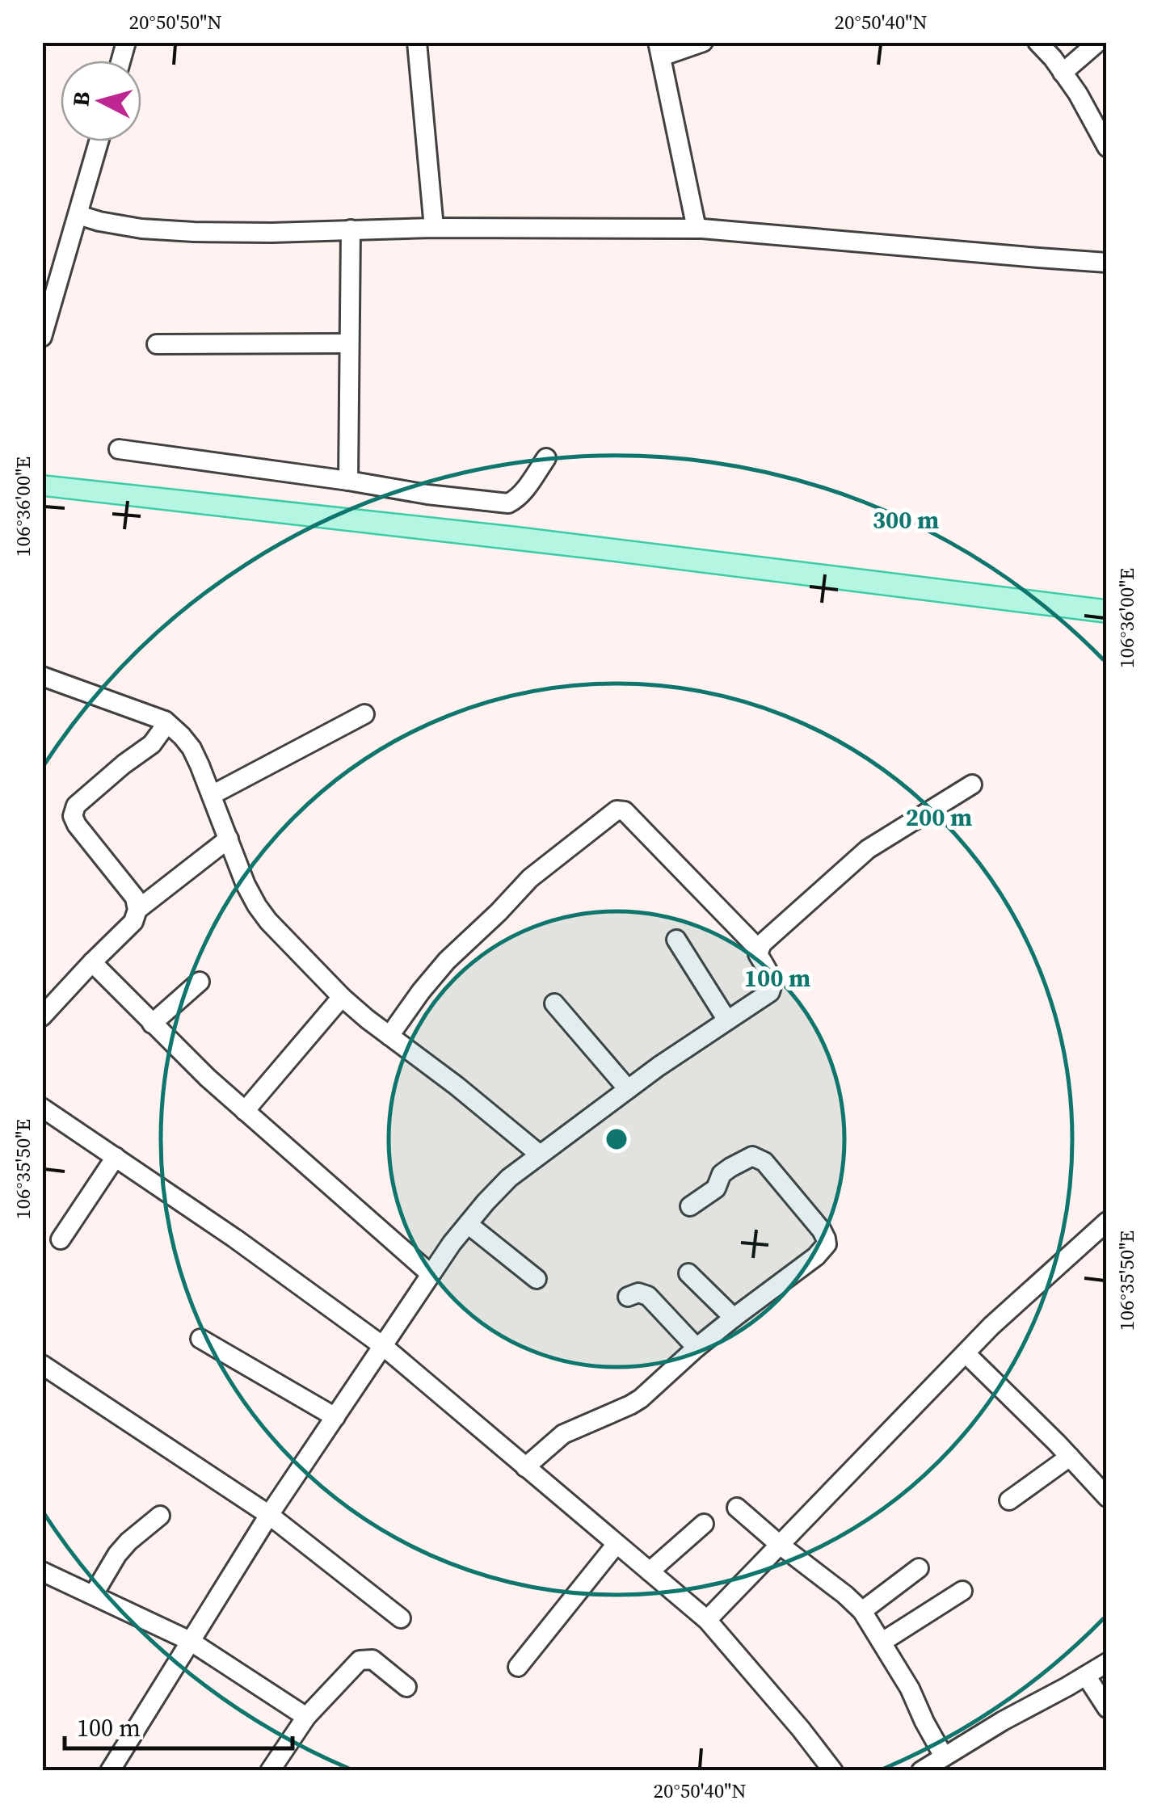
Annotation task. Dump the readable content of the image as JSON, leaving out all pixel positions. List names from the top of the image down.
{
  "scale_bar": "100 m",
  "north": "left",
  "coordinates": [
    "20°50'50\"N",
    "20°50'40\"N",
    "106°36'00\"E",
    "106°35'50\"E"
  ],
  "rings": ["300 m", "200 m", "100 m"]
}
